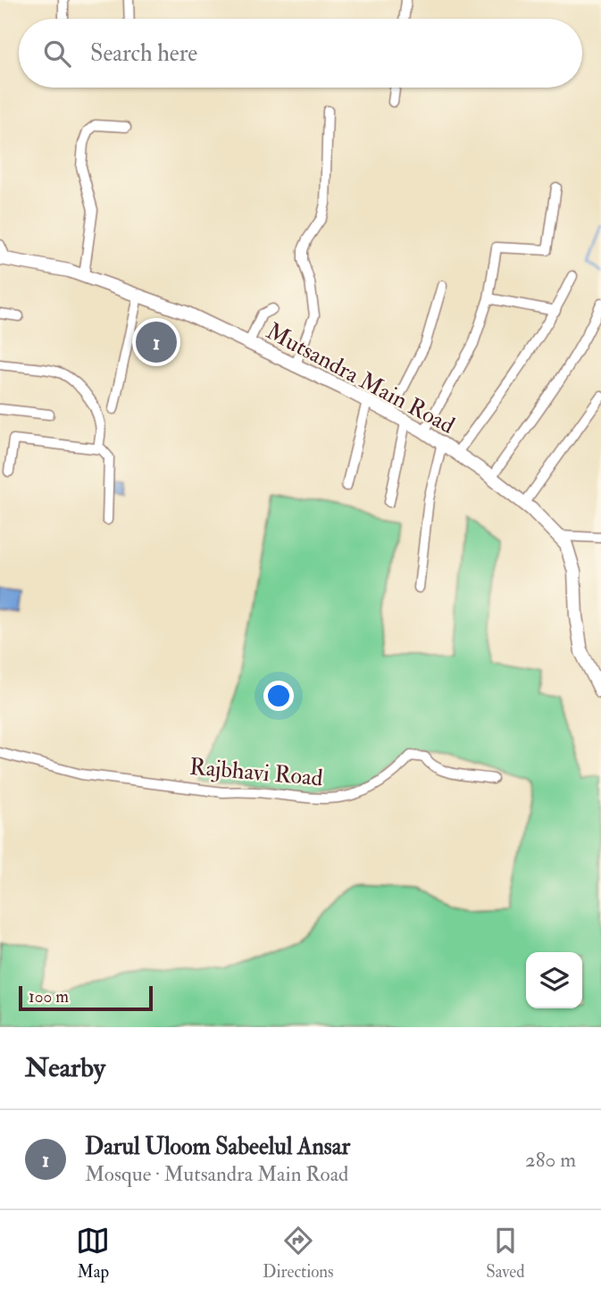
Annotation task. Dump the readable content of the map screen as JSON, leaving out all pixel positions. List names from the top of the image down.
{
  "streets": {
    "street": ["Mutsandra Main Road", "Rajbhavi Road"]
  },
  "scale_bar": "100 m",
  "page": {
    "search": "Search here",
    "pins": "1",
    "scale": "100 m",
    "heading": "Nearby",
    "list": [
      {
        "mark": "1",
        "name": "Darul Uloom Sabeelul Ansar",
        "note": "Mosque · Mutsandra Main Road",
        "value": "280 m"
      }
    ],
    "nav": ["Map", "Directions", "Saved"]
  }
}
